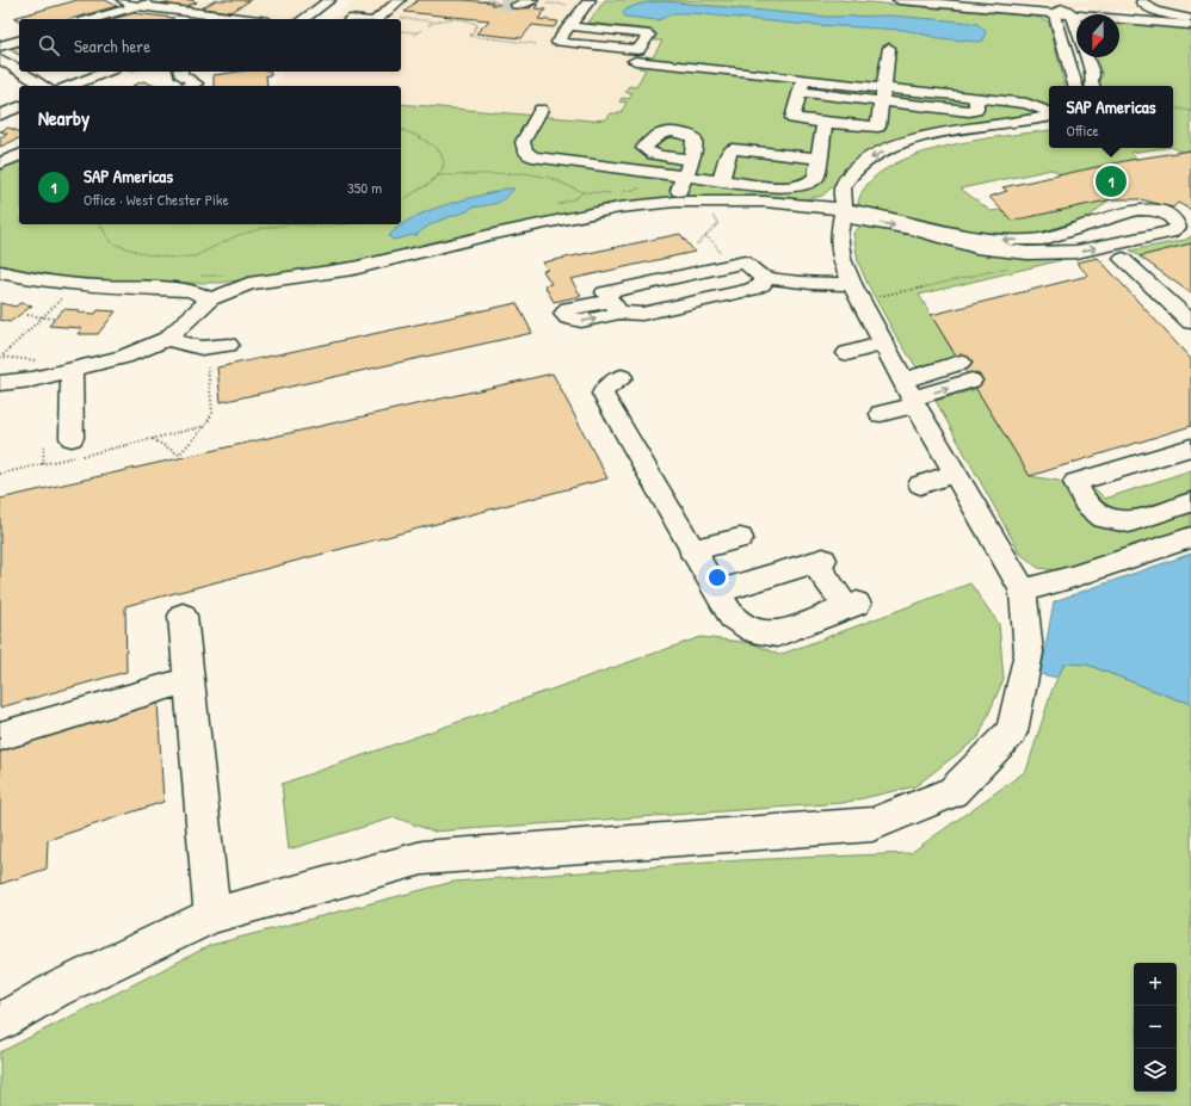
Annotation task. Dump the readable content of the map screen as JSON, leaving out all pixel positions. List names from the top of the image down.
{
  "north": "bottom",
  "page": {
    "search": "Search here",
    "popup": ["SAP Americas", "Office"],
    "heading": "Nearby",
    "list": [
      {
        "mark": "1",
        "name": "SAP Americas",
        "note": "Office · West Chester Pike",
        "value": "350 m"
      }
    ],
    "pins": "1",
    "map_buttons": ["+", "−"]
  }
}
